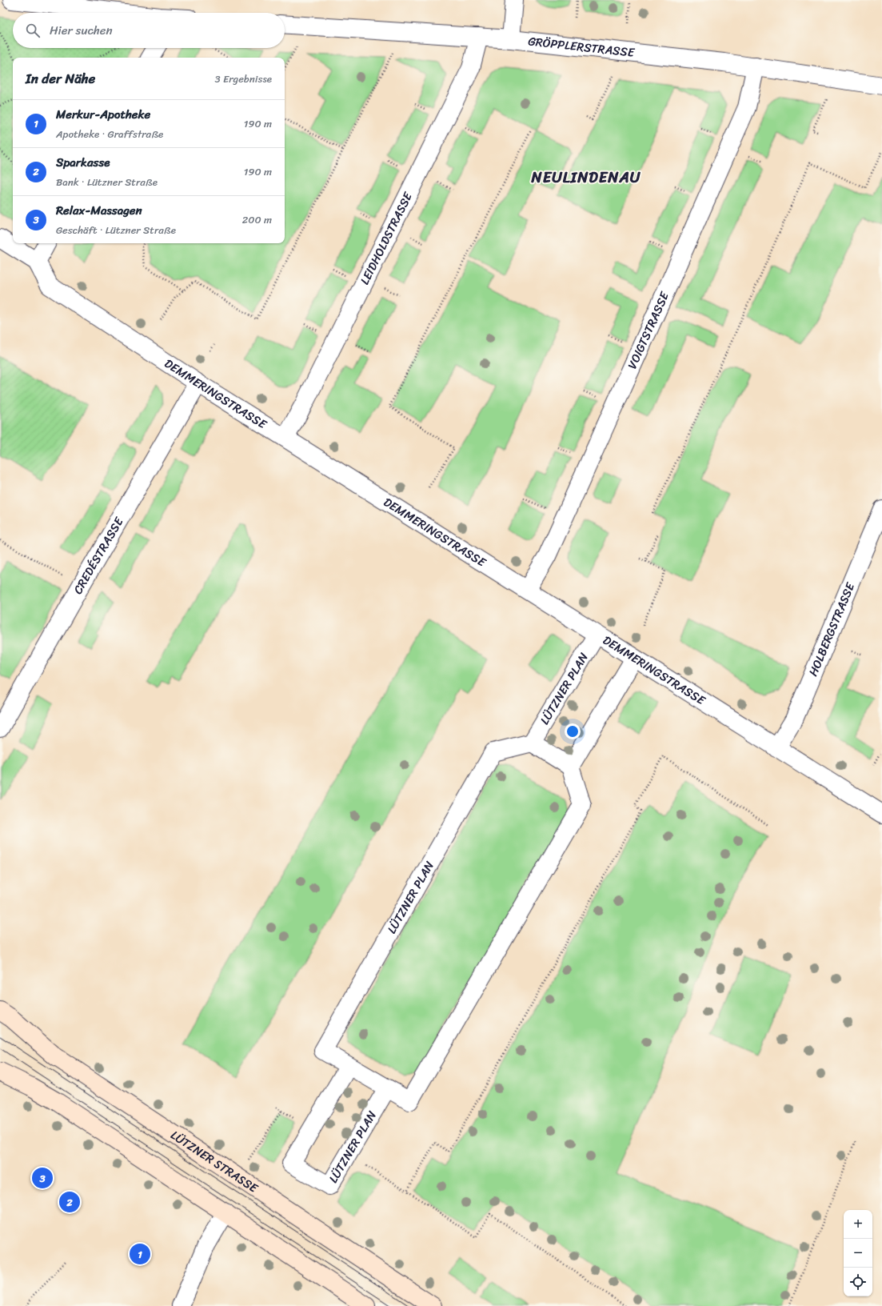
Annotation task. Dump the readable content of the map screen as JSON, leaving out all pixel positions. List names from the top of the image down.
{
  "streets": {
    "main road": ["LÜTZNER STRASSE"],
    "street": [
      "GRÖPPLERSTRASSE",
      "LEIDHOLDSTRASSE",
      "VOIGTSTRASSE",
      "DEMMERINGSTRASSE",
      "CREDÉSTRASSE",
      "HOLBERGSTRASSE",
      "LÜTZNER PLAN"
    ]
  },
  "crossings": [
    ["GRÖPPLERSTRASSE", "LEIDHOLDSTRASSE"],
    ["GRÖPPLERSTRASSE", "VOIGTSTRASSE"],
    ["LEIDHOLDSTRASSE", "DEMMERINGSTRASSE"],
    ["VOIGTSTRASSE", "DEMMERINGSTRASSE"],
    ["DEMMERINGSTRASSE", "CREDÉSTRASSE"],
    ["DEMMERINGSTRASSE", "HOLBERGSTRASSE"],
    ["DEMMERINGSTRASSE", "LÜTZNER PLAN"]
  ],
  "districts": ["NEULINDENAU"],
  "page": {
    "search": "Hier suchen",
    "heading": ["In der Nähe", "3 Ergebnisse"],
    "list": [
      {
        "mark": "1",
        "name": "Merkur-Apotheke",
        "note": "Apotheke · Graffstraße",
        "value": "190 m"
      },
      {
        "mark": "2",
        "name": "Sparkasse",
        "note": "Bank · Lützner Straße",
        "value": "190 m"
      },
      {
        "mark": "3",
        "name": "Relax-Massagen",
        "note": "Geschäft · Lützner Straße",
        "value": "200 m"
      }
    ],
    "pins": ["3", "2", "1"],
    "map_buttons": ["+", "−"]
  }
}
